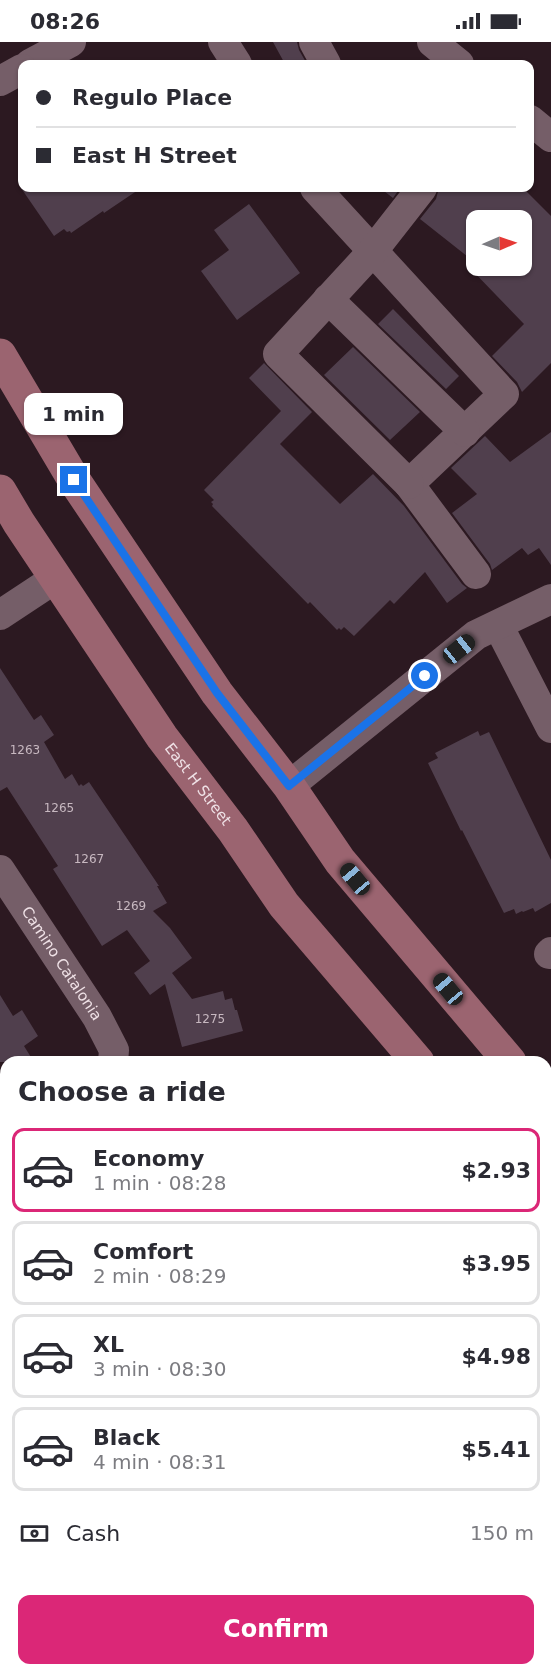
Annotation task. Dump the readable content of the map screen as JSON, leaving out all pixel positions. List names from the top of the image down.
{
  "streets": {
    "main road": ["East H Street"],
    "street": ["Camino Catalonia"]
  },
  "house_numbers": [
    "1263",
    "1265",
    "1267",
    "1269",
    "1275"
  ],
  "north": "right",
  "page": {
    "status": "08:26",
    "banner": ["Regulo Place", "East H Street"],
    "bubble": "1 min",
    "heading": "Choose a ride",
    "list": [
      {
        "name": "Economy",
        "note": "1 min · 08:28",
        "value": "$2.93"
      },
      {
        "name": "Comfort",
        "note": "2 min · 08:29",
        "value": "$3.95"
      },
      {
        "name": "XL",
        "note": "3 min · 08:30",
        "value": "$4.98"
      },
      {
        "name": "Black",
        "note": "4 min · 08:31",
        "value": "$5.41"
      }
    ],
    "pay": ["Cash", "150 m"],
    "buttons": "Confirm"
  }
}
